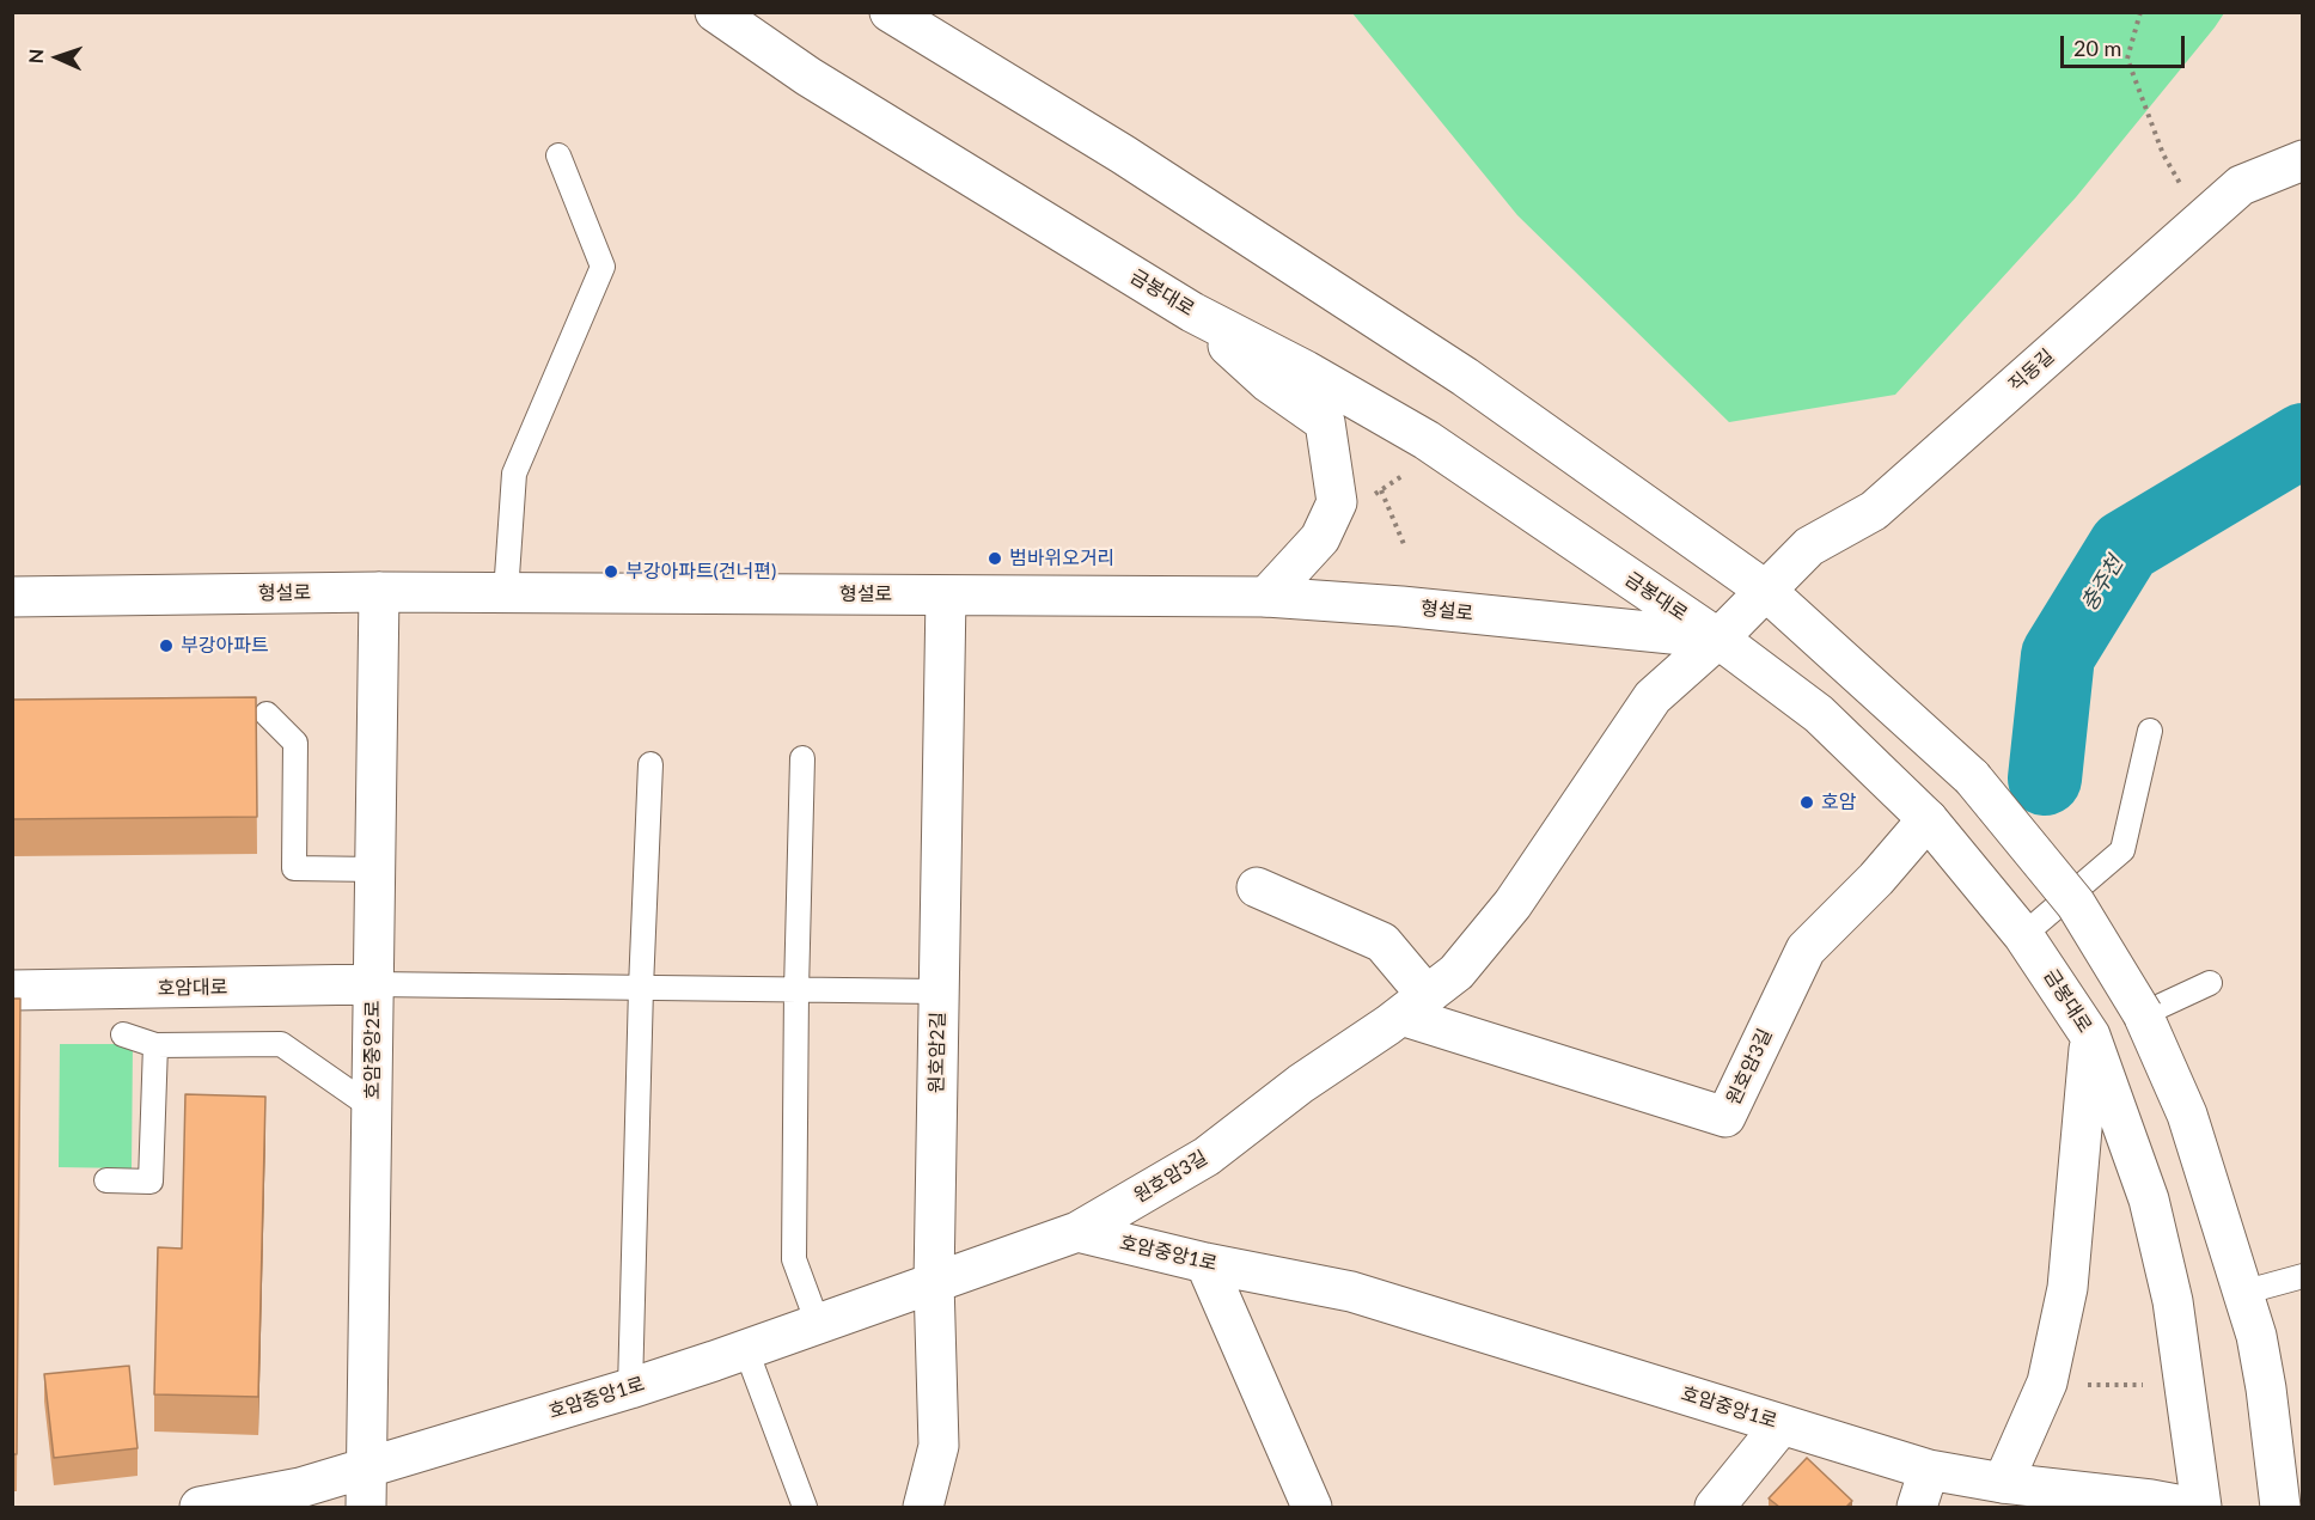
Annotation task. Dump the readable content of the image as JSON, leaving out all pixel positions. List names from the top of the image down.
{
  "streets": {
    "street": [
      "금봉대로",
      "직동길",
      "형설로",
      "호암대로",
      "호암중앙2로",
      "원호암2길",
      "원호암3길",
      "호암중앙1로"
    ]
  },
  "crossings": [
    ["금봉대로", "직동길"],
    ["금봉대로", "형설로"],
    ["금봉대로", "원호암3길"],
    ["직동길", "형설로"],
    ["직동길", "원호암3길"],
    ["형설로", "호암중앙2로"],
    ["형설로", "원호암2길"],
    ["형설로", "원호암3길"],
    ["호암대로", "호암중앙2로"],
    ["호암중앙2로", "호암중앙1로"],
    ["원호암2길", "호암중앙1로"],
    ["원호암3길", "호암중앙1로"]
  ],
  "water": ["충주천"],
  "places": [
    "범바위오거리",
    "부강아파트(건너편)",
    "부강아파트",
    "호암"
  ],
  "scale_bar": "20 m",
  "north": "left"
}
